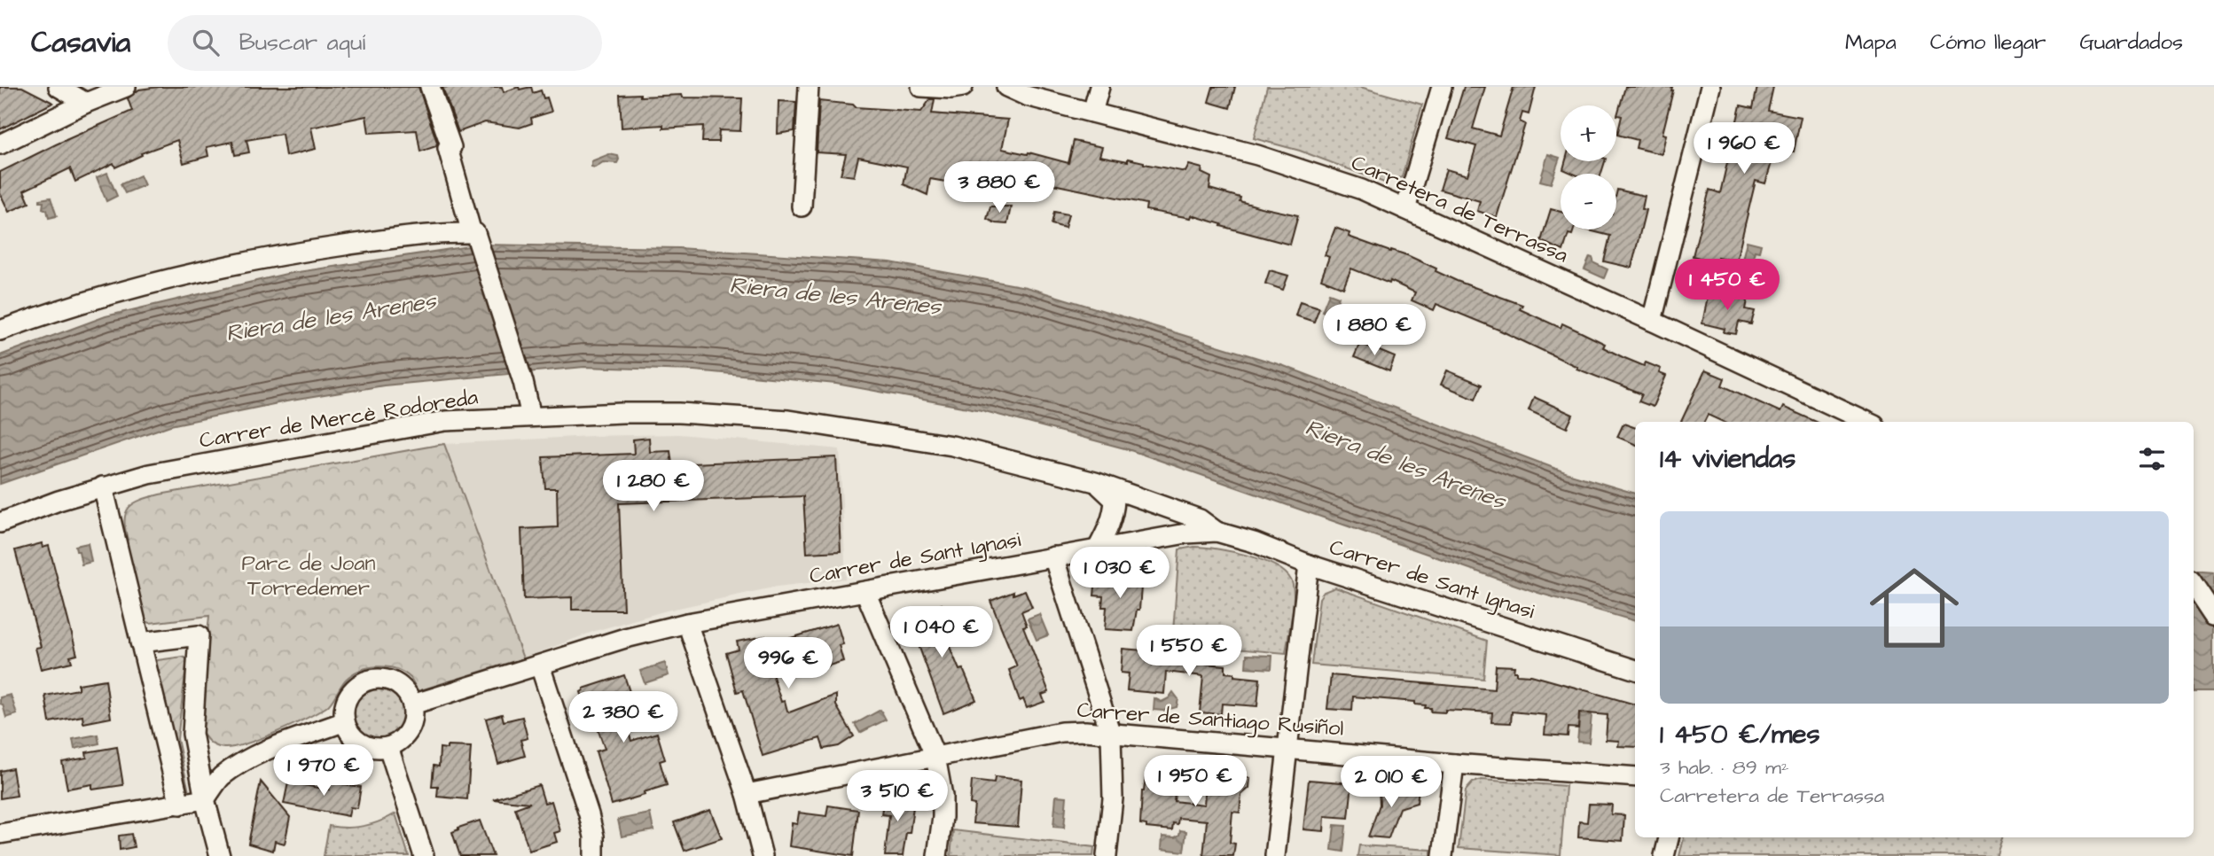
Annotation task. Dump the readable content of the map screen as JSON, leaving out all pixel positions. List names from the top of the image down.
{
  "streets": {
    "street": [
      "Carretera de Terrassa",
      "Carrer de Mercè Rodoreda",
      "Carrer de Sant Ignasi",
      "Carrer de Santiago Rusiñol"
    ]
  },
  "crossings": [
    ["Carrer de Mercè Rodoreda", "Carrer de Sant Ignasi"]
  ],
  "water": ["Riera de les Arenes"],
  "parks": ["Parc de Joan Torredemer"],
  "page": {
    "header": "Casavia",
    "search": "Buscar aquí",
    "nav": ["Mapa", "Cómo llegar", "Guardados"],
    "map_buttons": ["+", "−"],
    "price": [
      "1 960 €",
      "3 880 €",
      "1 450 €",
      "1 880 €",
      "1 280 €",
      "1 030 €",
      "1 040 €",
      "1 550 €",
      "996 €",
      "2 380 €",
      "1 970 €",
      "1 950 €",
      "2 010 €",
      "3 510 €"
    ],
    "heading": "14 viviendas",
    "list": [
      {
        "name": "1 450 €/mes",
        "note": "3 hab. · 89 m² · Carretera de Terrassa"
      }
    ]
  }
}
